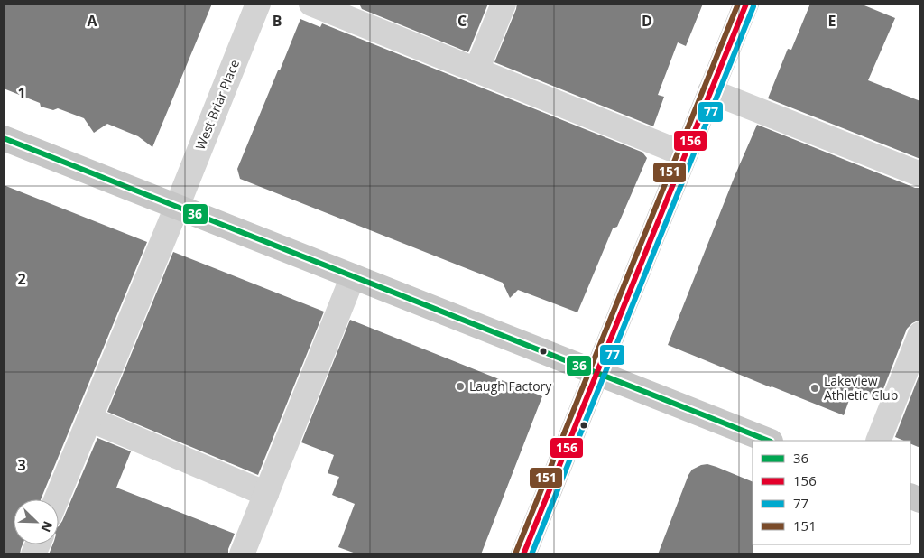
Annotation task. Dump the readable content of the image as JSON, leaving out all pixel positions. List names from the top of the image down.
{
  "streets": {
    "street": ["West Briar Place"]
  },
  "places": ["Laugh Factory", "Lakeview Athletic Club"],
  "lines": [
    "transit line 156",
    "transit line 151",
    "transit line 77",
    "transit line 36"
  ],
  "legend": [
    "36",
    "156",
    "77",
    "151"
  ],
  "north": "bottom right",
  "grid": {
    "columns": [
      "A",
      "B",
      "C",
      "D",
      "E"
    ],
    "rows": ["1", "2", "3"]
  }
}
